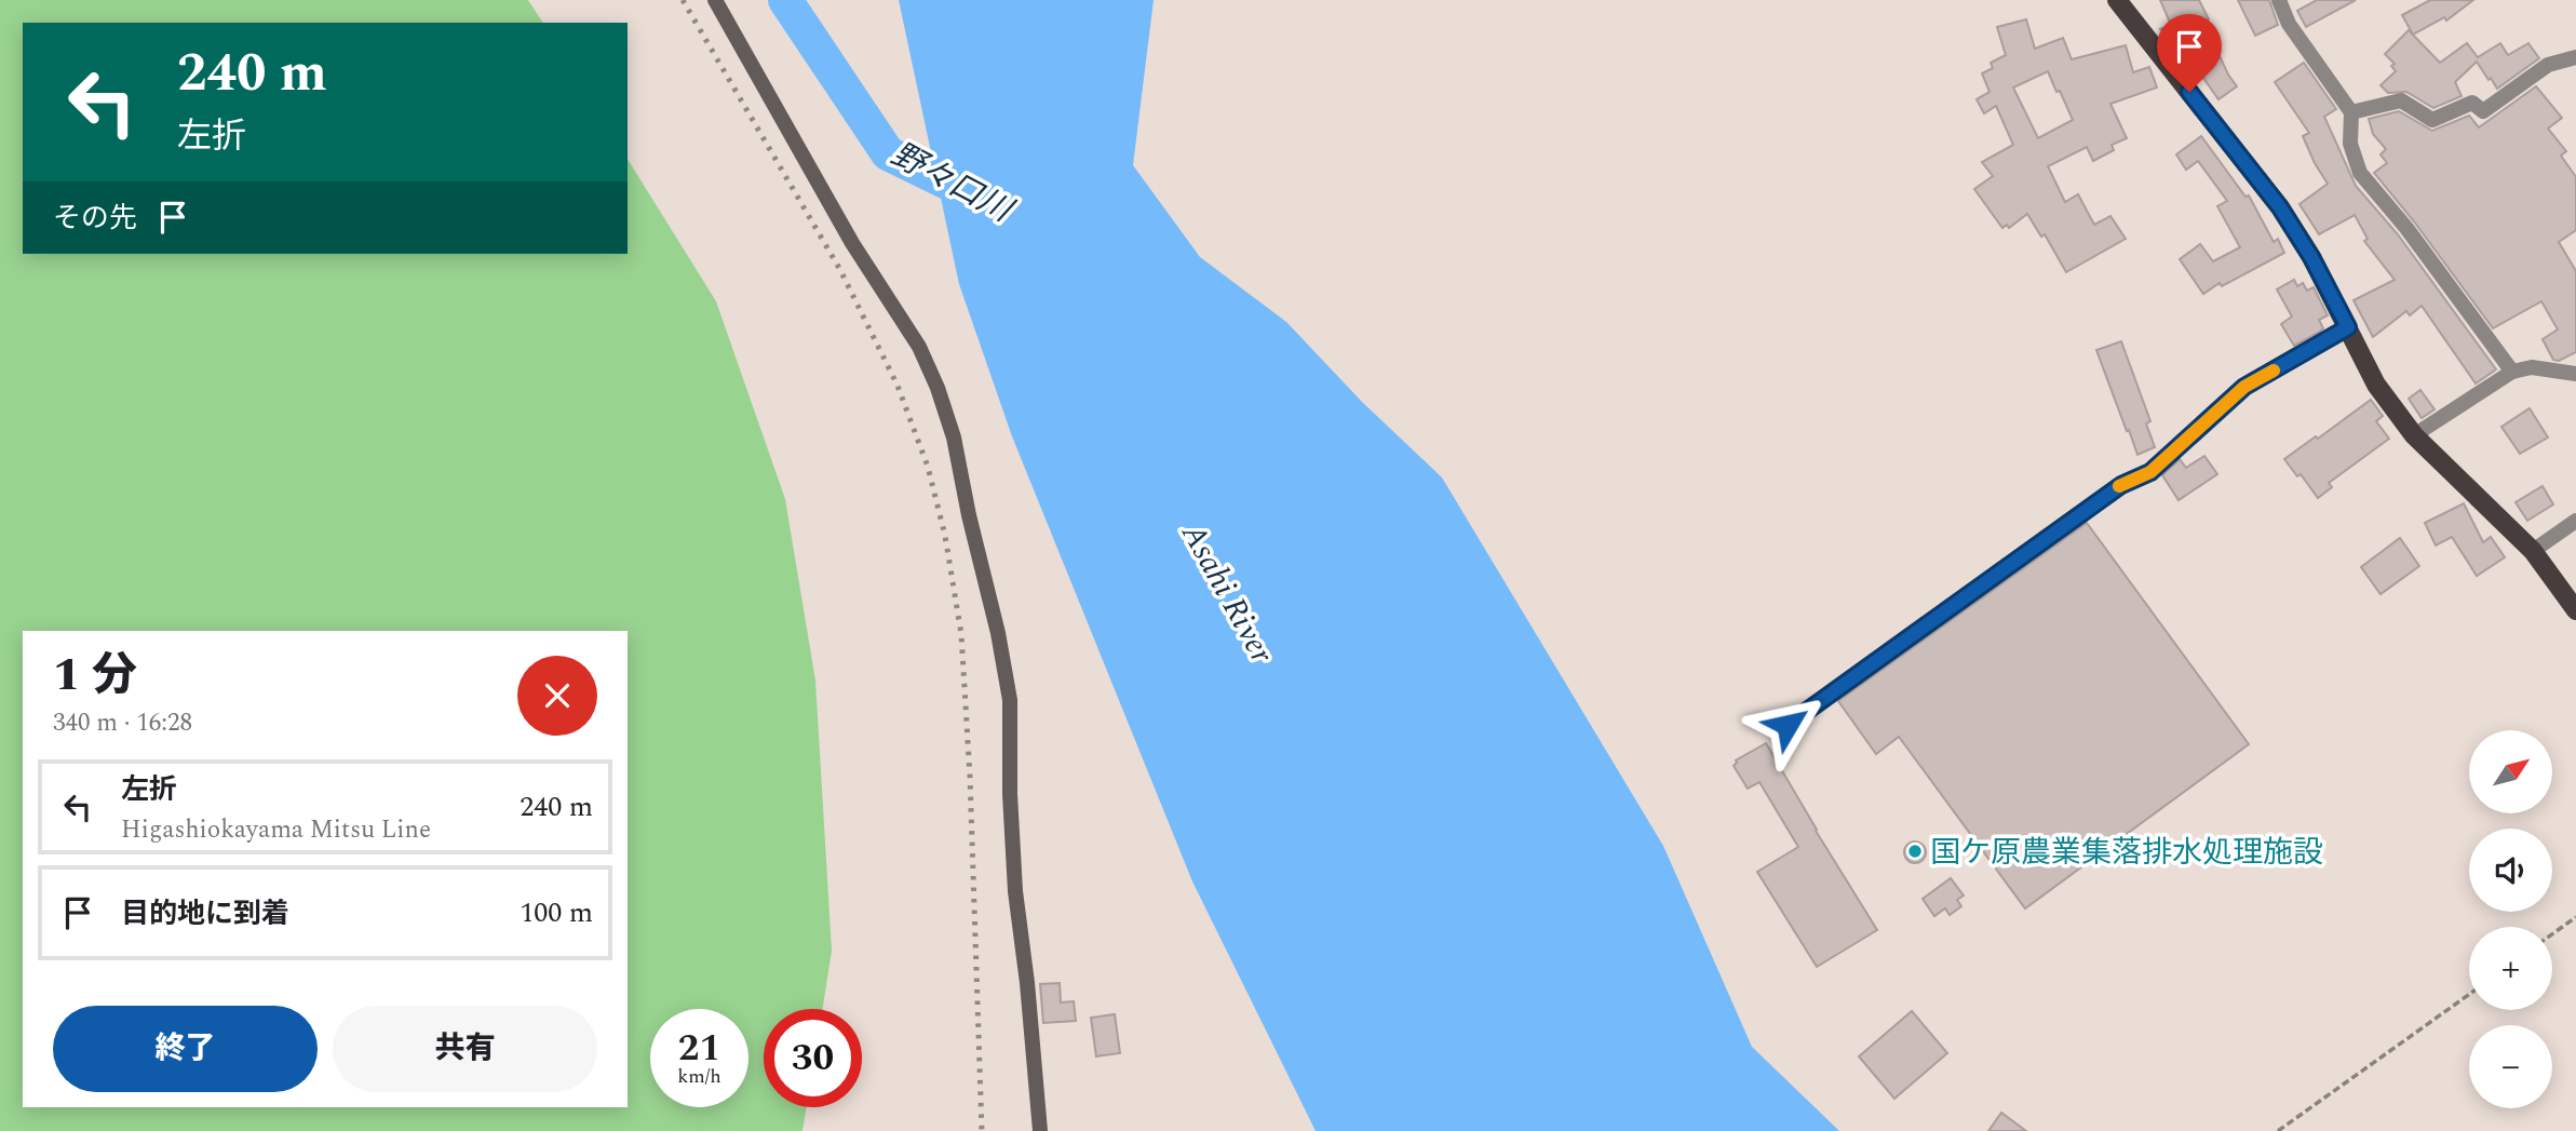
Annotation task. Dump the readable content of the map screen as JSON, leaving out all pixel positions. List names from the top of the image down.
{
  "water": ["野々口川", "Asahi River"],
  "places": ["国ケ原農業集落排水処理施設"],
  "north": "top right",
  "page": {
    "turn": ["240 m", "左折"],
    "then": "その先",
    "heading": ["1 分", "340 m · 16:28"],
    "map_buttons": ["+", "−"],
    "list": [
      {
        "name": "左折",
        "note": "Higashiokayama Mitsu Line",
        "value": "240 m"
      },
      {
        "name": "目的地に到着",
        "value": "100 m"
      }
    ],
    "buttons": ["終了", "共有"],
    "speed": "21 km/h",
    "limit": "30"
  }
}
